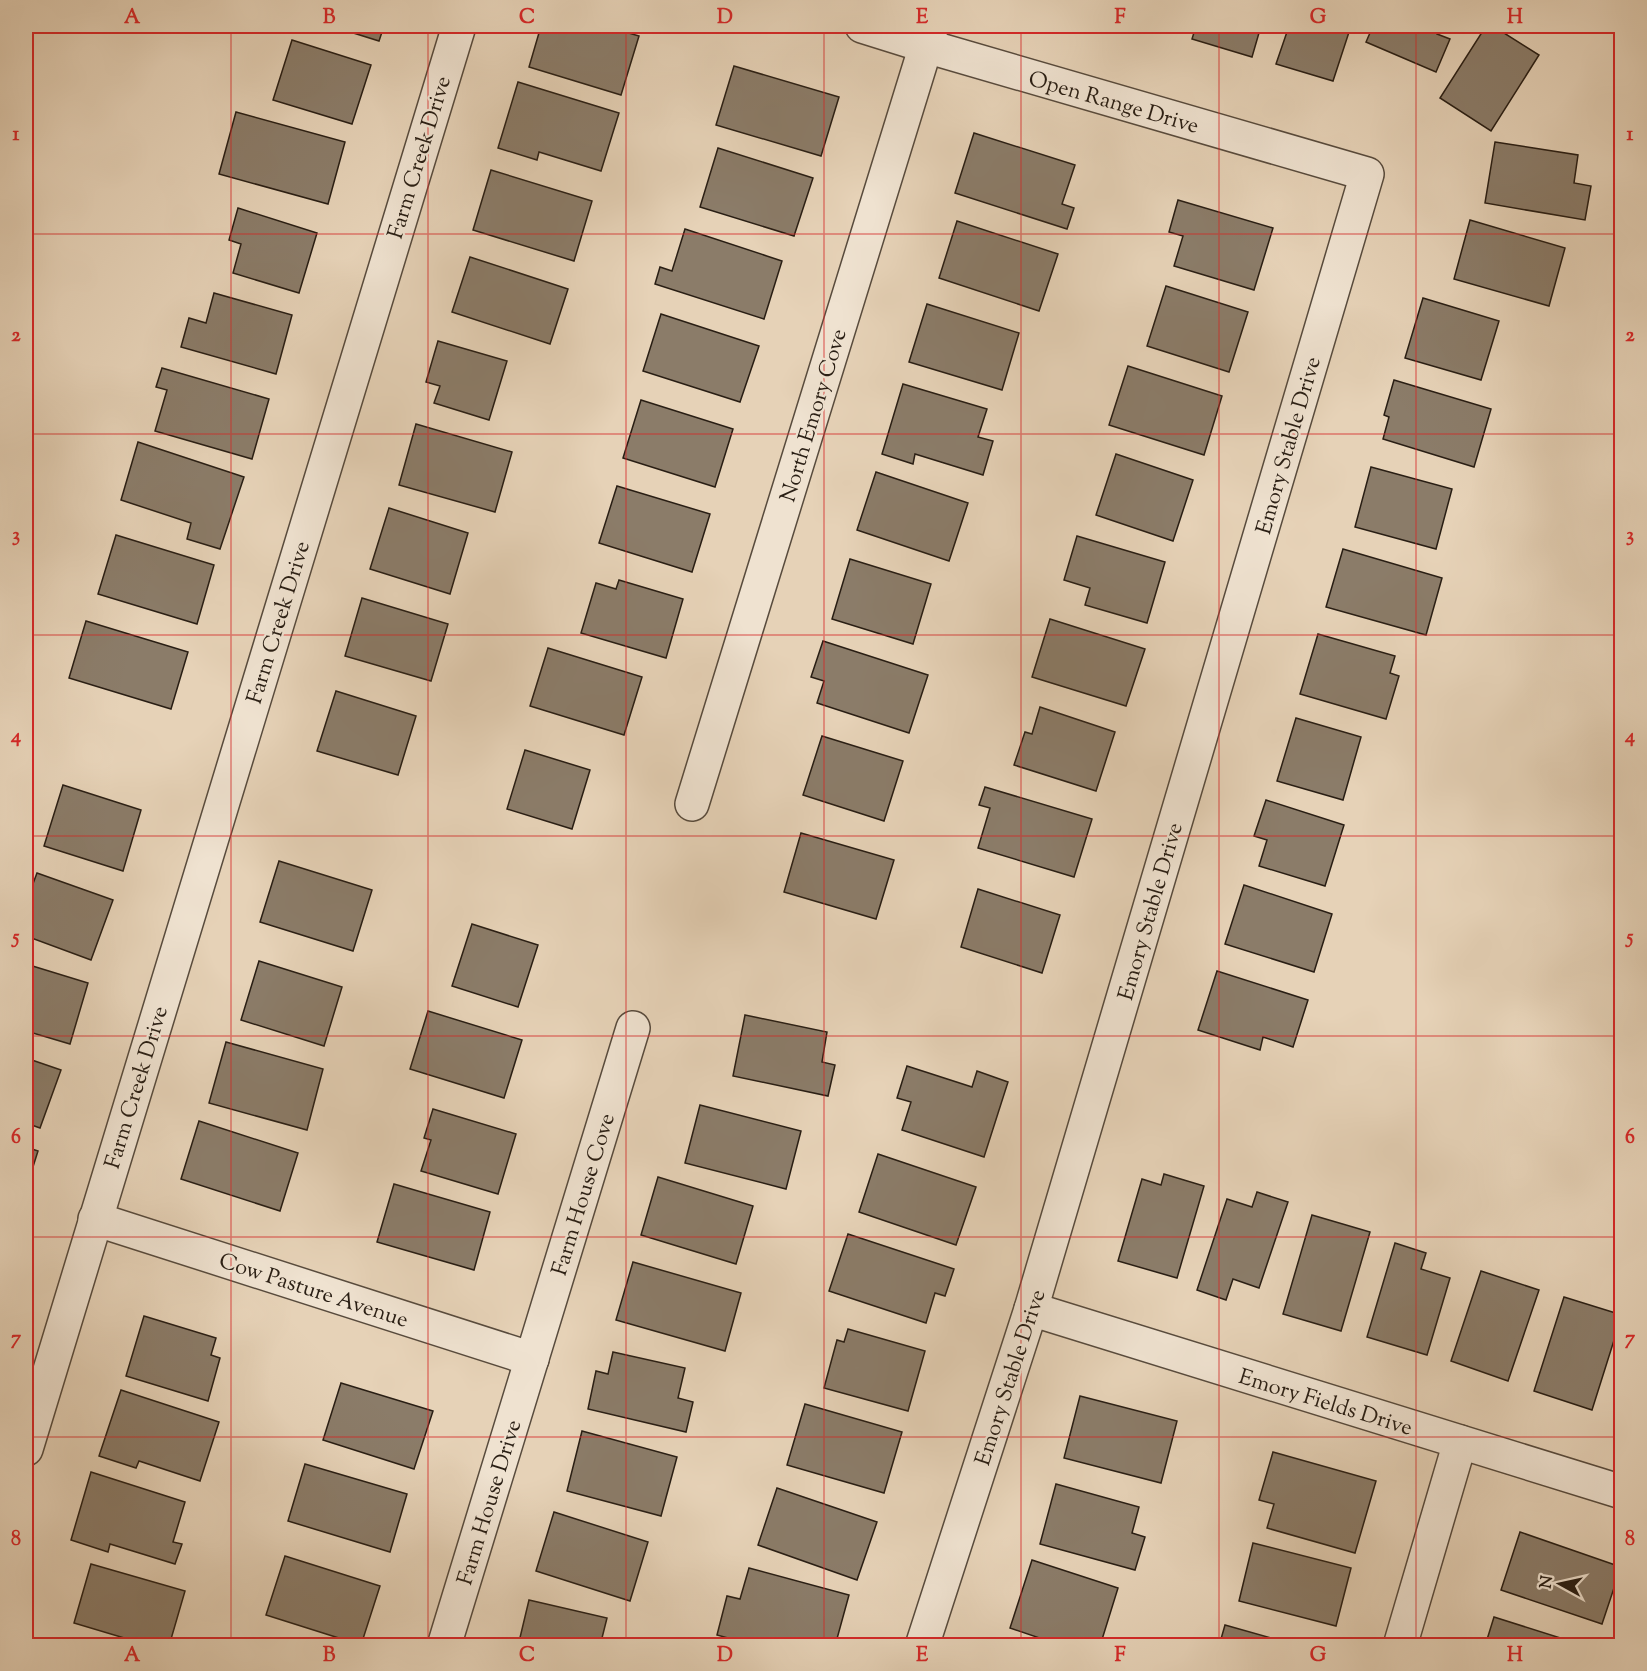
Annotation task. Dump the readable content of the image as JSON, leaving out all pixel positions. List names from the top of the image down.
{
  "streets": {
    "street": [
      "Open Range Drive",
      "Farm Creek Drive",
      "North Emory Cove",
      "Emory Stable Drive",
      "Farm House Cove",
      "Cow Pasture Avenue",
      "Emory Fields Drive",
      "Farm House Drive"
    ]
  },
  "crossings": [
    ["Open Range Drive", "North Emory Cove"],
    ["Open Range Drive", "Emory Stable Drive"],
    ["Farm Creek Drive", "Cow Pasture Avenue"],
    ["Emory Stable Drive", "Emory Fields Drive"],
    ["Farm House Cove", "Cow Pasture Avenue"],
    ["Farm House Cove", "Farm House Drive"],
    ["Cow Pasture Avenue", "Farm House Drive"]
  ],
  "north": "left",
  "grid": {
    "columns": [
      "A",
      "B",
      "C",
      "D",
      "E",
      "F",
      "G",
      "H"
    ],
    "rows": [
      "1",
      "2",
      "3",
      "4",
      "5",
      "6",
      "7",
      "8"
    ]
  }
}
